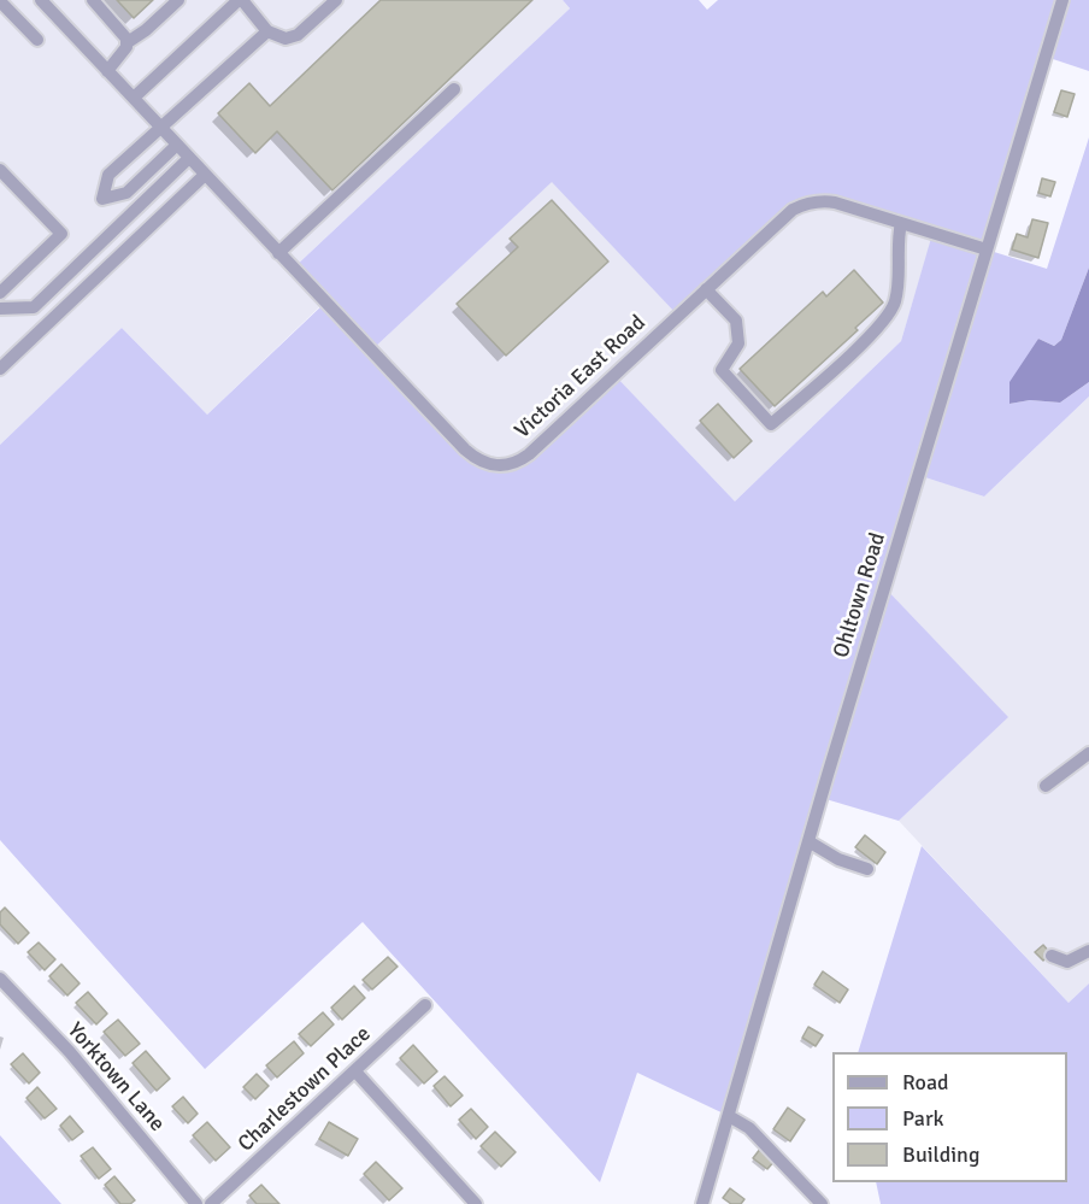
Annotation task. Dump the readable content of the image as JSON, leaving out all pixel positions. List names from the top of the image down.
{
  "streets": {
    "street": [
      "Victoria East Road",
      "Ohltown Road",
      "Yorktown Lane",
      "Charlestown Place"
    ]
  },
  "crossings": [
    ["Victoria East Road", "Ohltown Road"]
  ],
  "legend": ["Road", "Park", "Building"]
}
